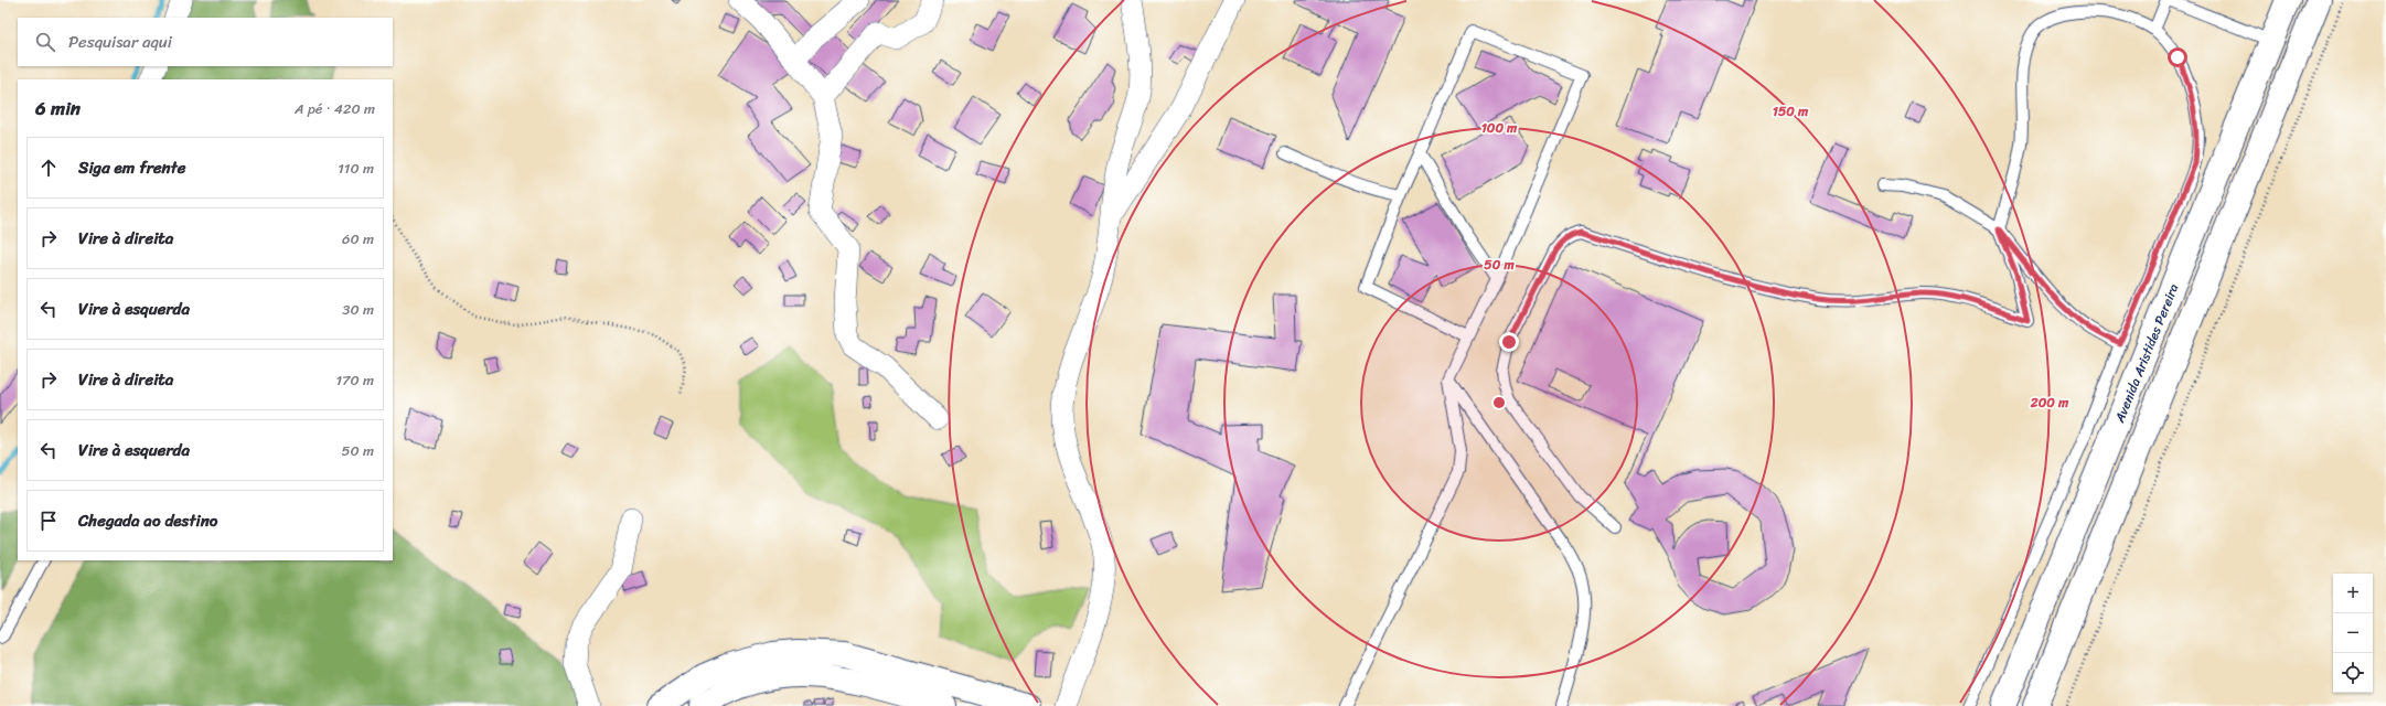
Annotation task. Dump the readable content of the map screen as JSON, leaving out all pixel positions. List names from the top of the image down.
{
  "streets": {
    "main road": ["Avenida Aristides Pereira"]
  },
  "page": {
    "search": "Pesquisar aqui",
    "heading": ["6 min", "A pé · 420 m"],
    "list": [
      ["Siga em frente", "110 m"],
      ["Vire à direita", "60 m"],
      ["Vire à esquerda", "30 m"],
      ["Vire à direita", "170 m"],
      ["Vire à esquerda", "50 m"],
      "Chegada ao destino"
    ],
    "map_buttons": ["+", "−"]
  },
  "rings": [
    "150 m",
    "100 m",
    "50 m",
    "200 m"
  ]
}
